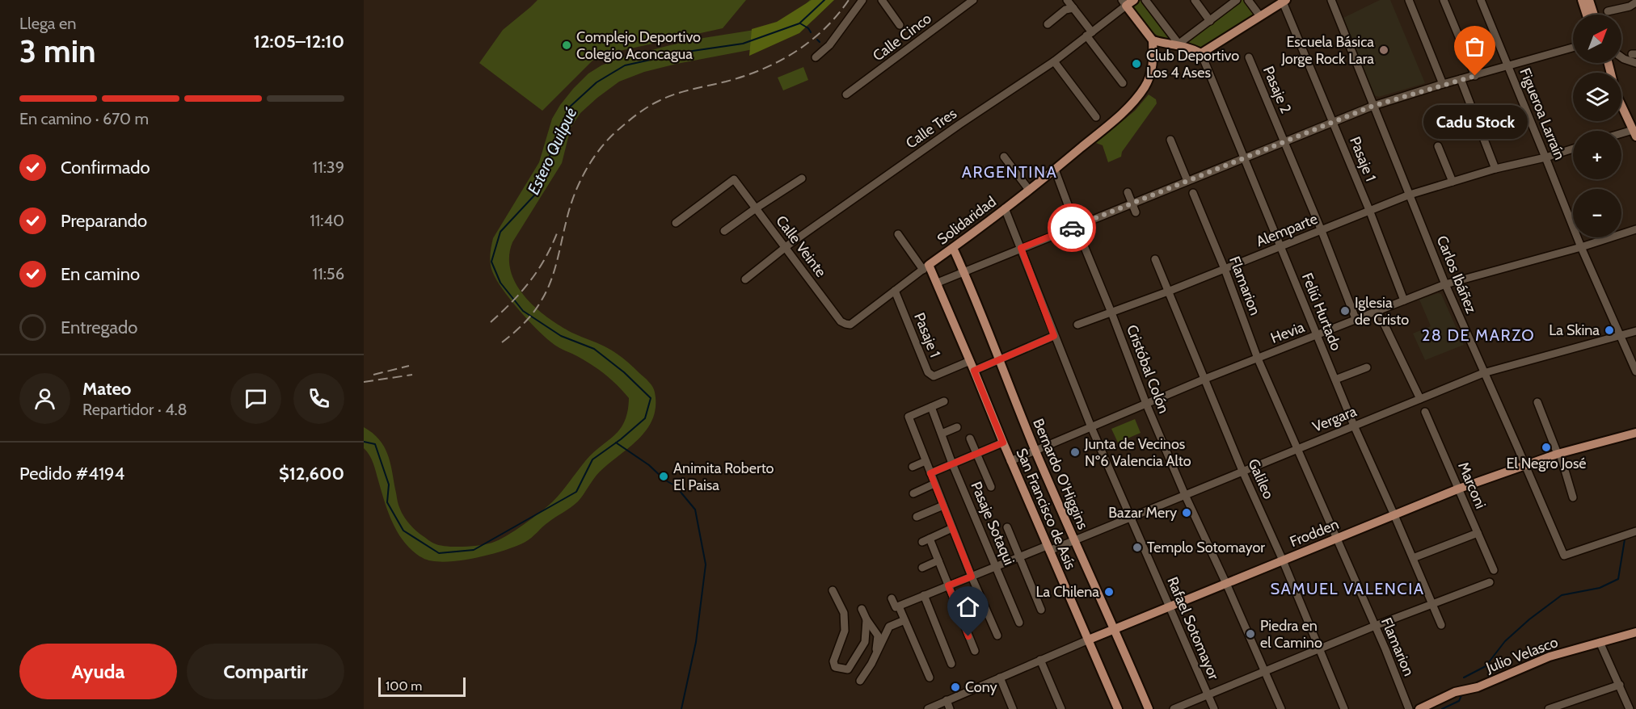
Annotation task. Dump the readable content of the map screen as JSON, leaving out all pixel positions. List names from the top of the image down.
{
  "streets": {
    "main road": [
      "Calle Tres",
      "Solidaridad",
      "Bernardo O'Higgins",
      "San Francisco de Asís",
      "Frodden",
      "Julio Velasco"
    ],
    "street": [
      "Calle Cinco",
      "Pasaje 2",
      "Figueroa Larraín",
      "Pasaje 1",
      "Alemparte",
      "Calle Veinte",
      "Carlos Ibáñez",
      "Flamarion",
      "Feliú Hurtado",
      "Hevia",
      "Cristóbal Colón",
      "Vergara",
      "Galileo",
      "Marconi",
      "Pasaje Sotaqui",
      "Rafael Sotomayor"
    ]
  },
  "crossings": [
    ["Pasaje 2", "Alemparte"],
    ["Pasaje 2", "Hevia"],
    ["Figueroa Larraín", "Alemparte"],
    ["Figueroa Larraín", "Hevia"],
    ["Figueroa Larraín", "Vergara"],
    ["Calle Tres", "Calle Veinte"],
    ["Pasaje 1", "Solidaridad"],
    ["Pasaje 1", "Alemparte"],
    ["Pasaje 1", "Hevia"],
    ["Pasaje 1", "San Francisco de Asís"],
    ["Solidaridad", "Calle Veinte"],
    ["Solidaridad", "Cristóbal Colón"],
    ["Solidaridad", "Bernardo O'Higgins"],
    ["Solidaridad", "San Francisco de Asís"],
    ["Solidaridad", "Rafael Sotomayor"],
    ["Alemparte", "Carlos Ibáñez"],
    ["Alemparte", "Flamarion"],
    ["Alemparte", "Feliú Hurtado"],
    ["Alemparte", "Cristóbal Colón"],
    ["Alemparte", "Galileo"],
    ["Carlos Ibáñez", "Hevia"],
    ["Carlos Ibáñez", "Vergara"],
    ["Carlos Ibáñez", "Frodden"],
    ["Flamarion", "Hevia"],
    ["Flamarion", "Vergara"],
    ["Flamarion", "Frodden"],
    ["Feliú Hurtado", "Hevia"],
    ["Feliú Hurtado", "Vergara"],
    ["Feliú Hurtado", "Frodden"],
    ["Hevia", "Cristóbal Colón"],
    ["Hevia", "Bernardo O'Higgins"],
    ["Hevia", "Galileo"],
    ["Hevia", "San Francisco de Asís"],
    ["Hevia", "Rafael Sotomayor"],
    ["Cristóbal Colón", "Vergara"],
    ["Cristóbal Colón", "Frodden"],
    ["Vergara", "Bernardo O'Higgins"],
    ["Vergara", "Galileo"],
    ["Vergara", "San Francisco de Asís"],
    ["Vergara", "Pasaje Sotaqui"],
    ["Vergara", "Rafael Sotomayor"],
    ["Bernardo O'Higgins", "Frodden"],
    ["Galileo", "Frodden"],
    ["Marconi", "Frodden"],
    ["San Francisco de Asís", "Frodden"],
    ["Frodden", "Rafael Sotomayor"]
  ],
  "districts": ["ARGENTINA", "28 DE MARZO", "SAMUEL VALENCIA"],
  "water": ["Estero Quilpué"],
  "places": [
    "Complejo Deportivo Colegio Aconcagua",
    "Escuela Básica Jorge Rock Lara",
    "Club Deportivo Los 4 Ases",
    "Cadu Stock",
    "Iglesia de Cristo",
    "La Skina",
    "El Negro José",
    "Junta de Vecinos Nº6 Valencia Alto",
    "Animita Roberto El Paisa",
    "Bazar Mery",
    "Templo Sotomayor",
    "La Chilena",
    "Piedra en el Camino",
    "Cony"
  ],
  "scale_bar": "100 m",
  "north": "top right",
  "page": {
    "heading": ["3 min", "Llega en", "12:05–12:10"],
    "panel": [
      "Mateo",
      "Repartidor · 4.8",
      "Pedido #4194",
      "$12,600"
    ],
    "map_buttons": ["+", "−"],
    "bar": "En camino · 670 m",
    "bubble": "Cadu Stock",
    "list": [
      ["Confirmado", "11:39"],
      ["Preparando", "11:40"],
      ["En camino", "11:56"],
      "Entregado"
    ],
    "buttons": ["Ayuda", "Compartir"],
    "scale": "100 m"
  }
}
